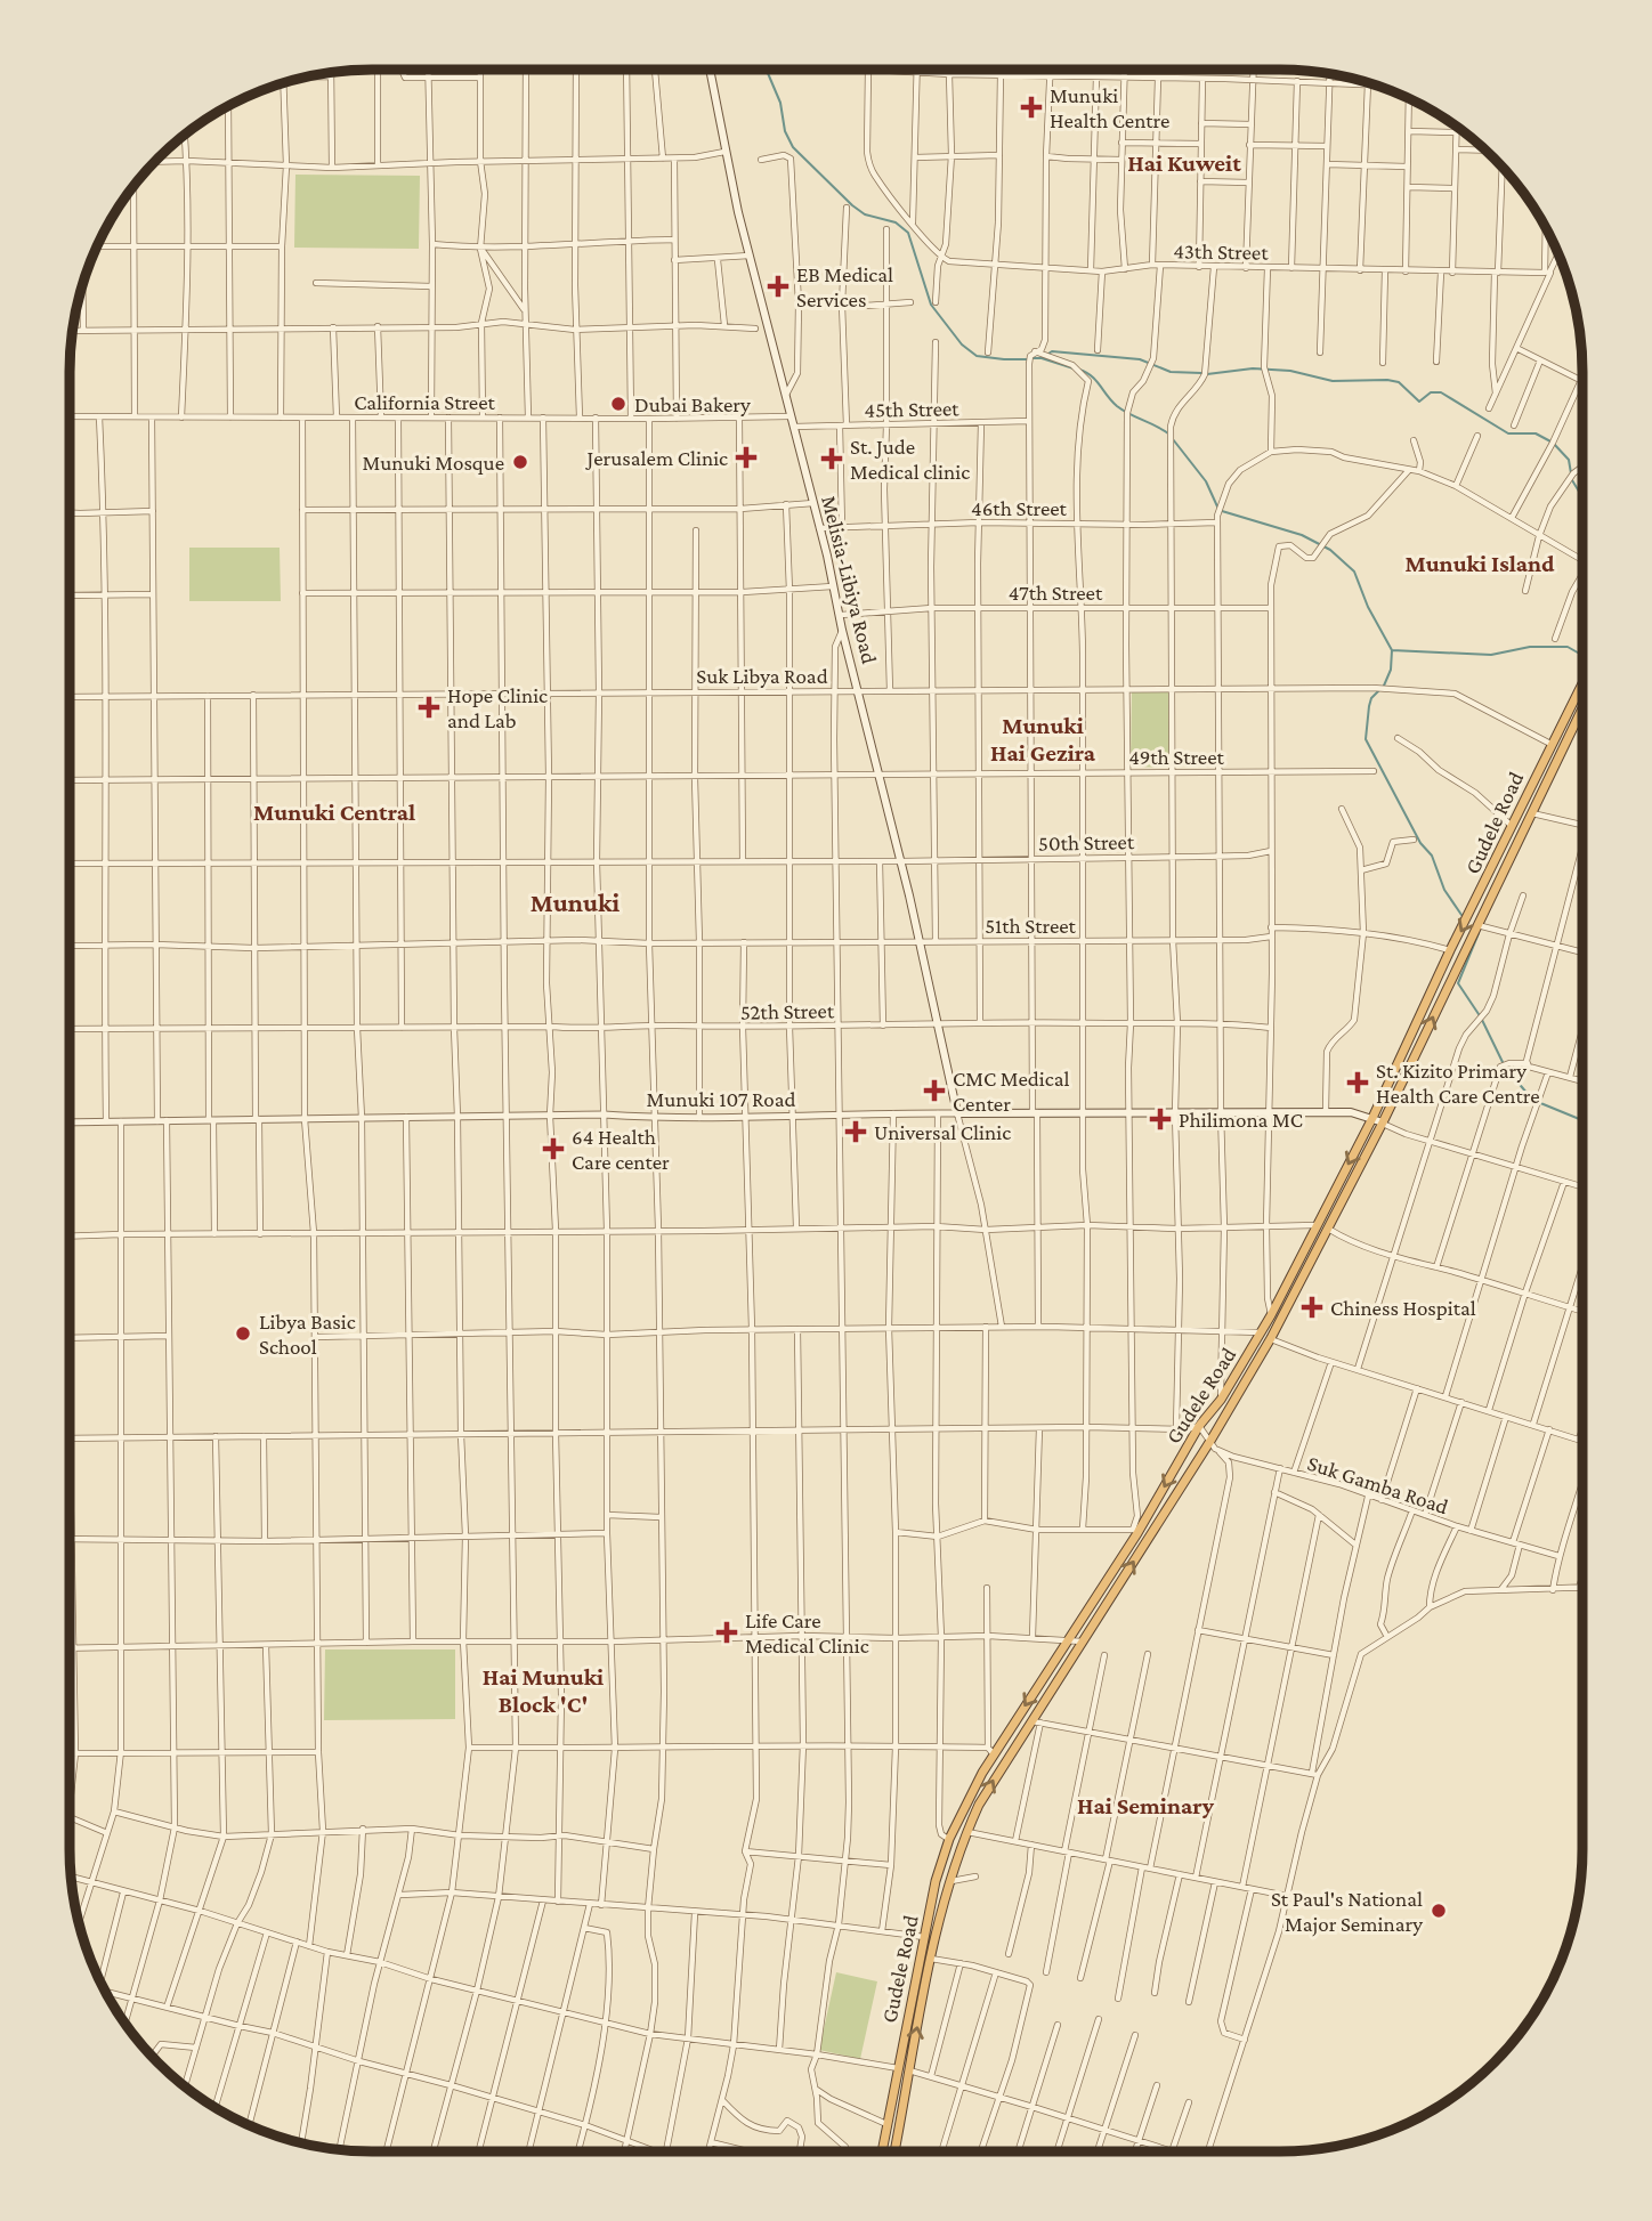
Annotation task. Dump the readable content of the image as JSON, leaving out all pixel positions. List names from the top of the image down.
{
  "streets": {
    "highway": ["Gudele Road"],
    "main road": ["Melisia-Libiya Road", "Munuki 107 Road"],
    "street": [
      "43th Street",
      "California Street",
      "45th Street",
      "46th Street",
      "47th Street",
      "Suk Libya Road",
      "49th Street",
      "50th Street",
      "51th Street",
      "52th Street",
      "Suk Gamba Road"
    ]
  },
  "crossings": [
    ["California Street", "Melisia-Libiya Road"],
    ["45th Street", "Melisia-Libiya Road"],
    ["46th Street", "Melisia-Libiya Road"],
    ["Melisia-Libiya Road", "47th Street"],
    ["Melisia-Libiya Road", "Suk Libya Road"],
    ["Melisia-Libiya Road", "49th Street"],
    ["Melisia-Libiya Road", "50th Street"],
    ["Melisia-Libiya Road", "51th Street"],
    ["Melisia-Libiya Road", "52th Street"],
    ["Melisia-Libiya Road", "Munuki 107 Road"],
    ["Suk Libya Road", "Gudele Road"],
    ["Gudele Road", "Munuki 107 Road"],
    ["Gudele Road", "Suk Gamba Road"]
  ],
  "districts": [
    "Hai Kuweit",
    "Munuki Island",
    "Munuki Hai Gezira",
    "Munuki Central",
    "Munuki",
    "Hai Munuki Block 'C'",
    "Hai Seminary"
  ],
  "places": {
    "health": [
      "Munuki Health Centre",
      "EB Medical Services",
      "Jerusalem Clinic",
      "St. Jude Medical clinic",
      "Hope Clinic and Lab",
      "St. Kizito Primary Health Care Centre",
      "CMC Medical Center",
      "Philimona MC",
      "Universal Clinic",
      "64 Health Care center",
      "Chiness Hospital",
      "Life Care Medical Clinic"
    ],
    "other": [
      "Dubai Bakery",
      "Munuki Mosque",
      "Libya Basic School",
      "St Paul's National Major Seminary"
    ]
  }
}
